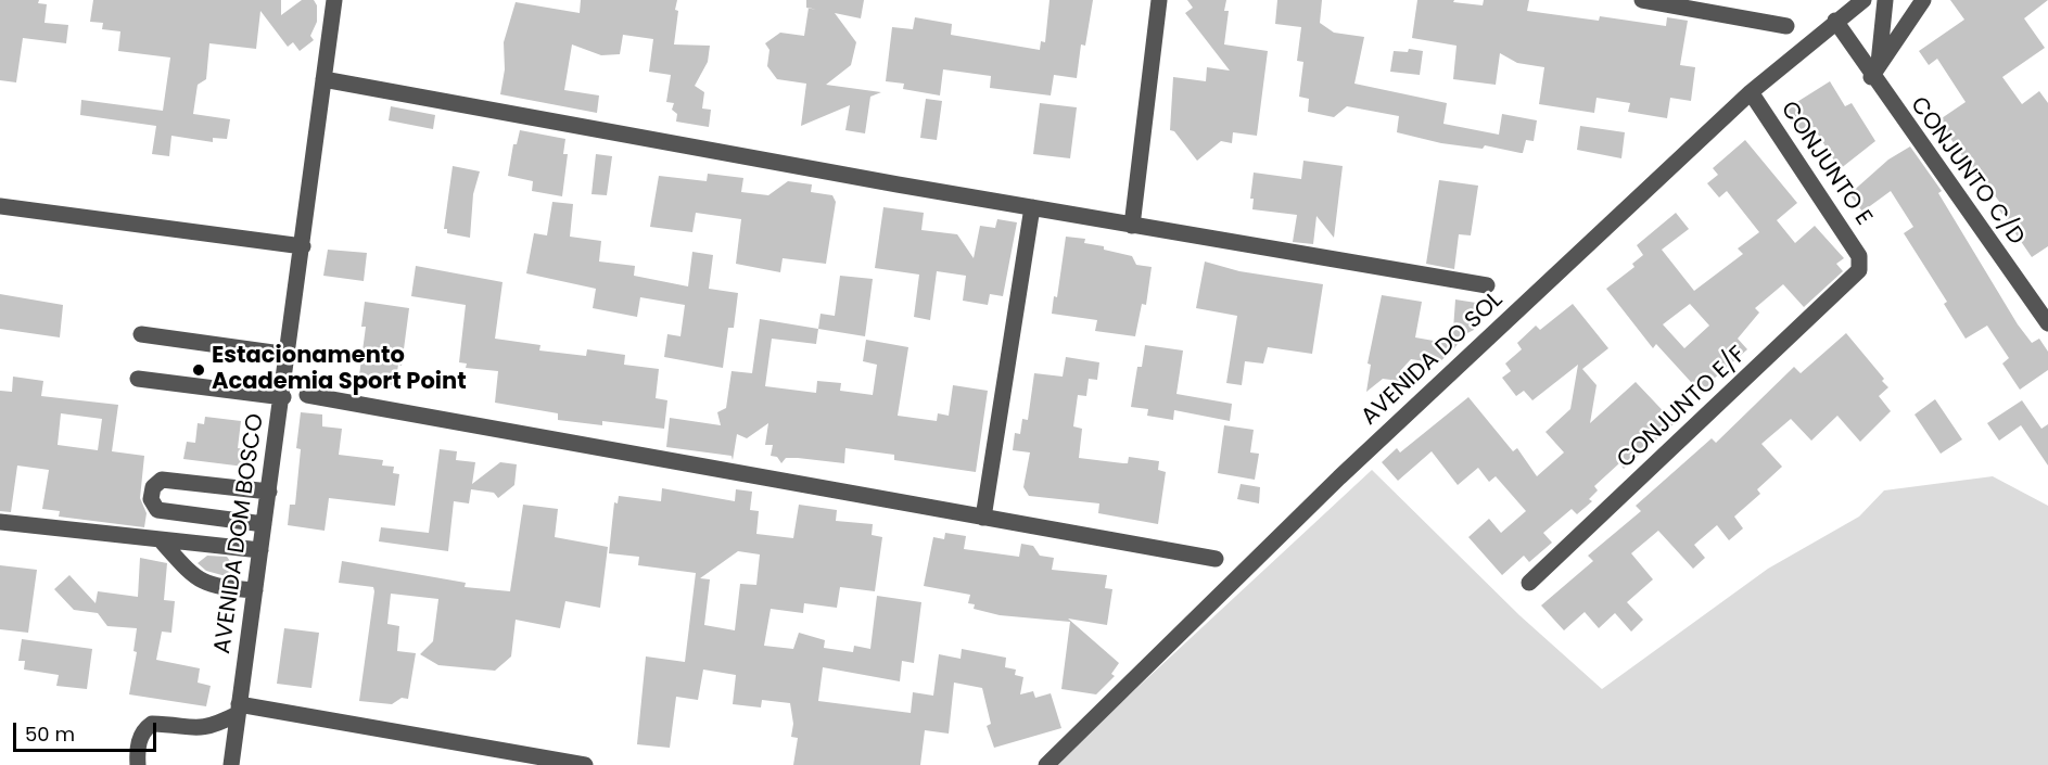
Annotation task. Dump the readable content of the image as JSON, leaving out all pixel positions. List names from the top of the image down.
{
  "streets": {
    "street": [
      "CONJUNTO E",
      "CONJUNTO C/D",
      "AVENIDA DO SOL",
      "CONJUNTO E/F",
      "AVENIDA DOM BOSCO"
    ]
  },
  "crossings": [
    ["CONJUNTO E", "AVENIDA DO SOL"],
    ["CONJUNTO E", "CONJUNTO E/F"],
    ["CONJUNTO C/D", "AVENIDA DO SOL"]
  ],
  "places": ["Estacionamento Academia Sport Point"],
  "scale_bar": "50 m"
}
